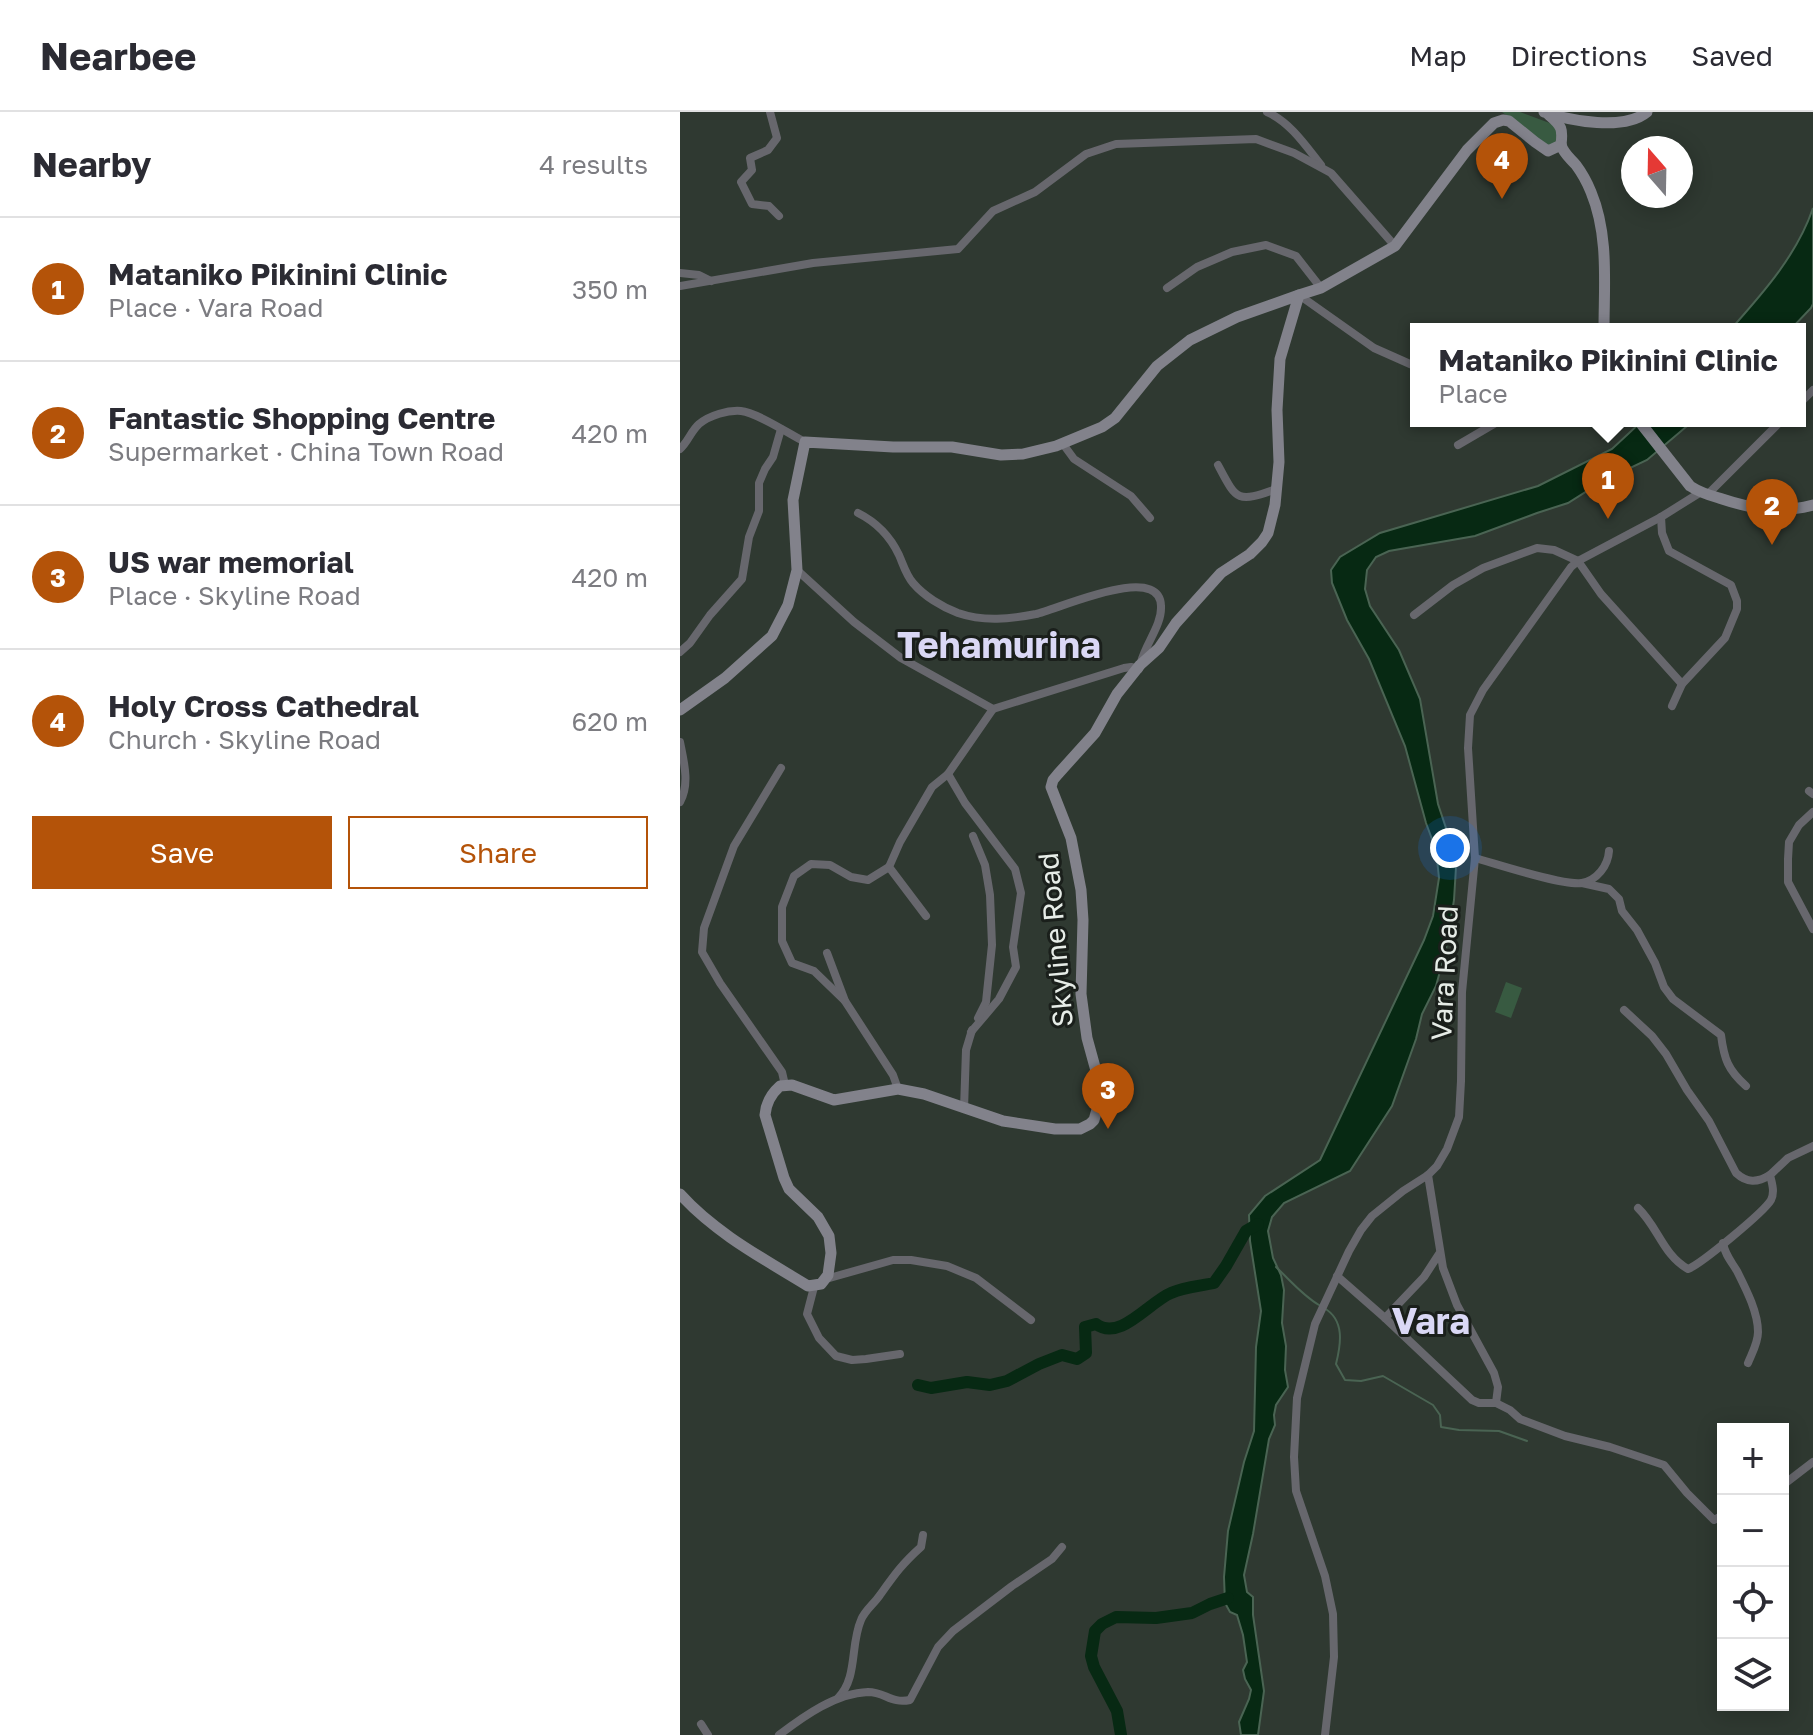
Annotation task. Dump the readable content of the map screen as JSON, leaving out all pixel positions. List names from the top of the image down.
{
  "streets": {
    "street": ["Skyline Road", "Vara Road"]
  },
  "districts": ["Tehamurina", "Vara"],
  "north": "top",
  "page": {
    "header": "Nearbee",
    "nav": ["Map", "Directions", "Saved"],
    "heading": ["Nearby", "4 results"],
    "pins": [
      "4",
      "1",
      "2",
      "3"
    ],
    "list": [
      {
        "mark": "1",
        "name": "Mataniko Pikinini Clinic",
        "note": "Place · Vara Road",
        "value": "350 m"
      },
      {
        "mark": "2",
        "name": "Fantastic Shopping Centre",
        "note": "Supermarket · China Town Road",
        "value": "420 m"
      },
      {
        "mark": "3",
        "name": "US war memorial",
        "note": "Place · Skyline Road",
        "value": "420 m"
      },
      {
        "mark": "4",
        "name": "Holy Cross Cathedral",
        "note": "Church · Skyline Road",
        "value": "620 m"
      }
    ],
    "popup": ["Mataniko Pikinini Clinic", "Place"],
    "buttons": ["Save", "Share"],
    "map_buttons": ["+", "−"]
  }
}
